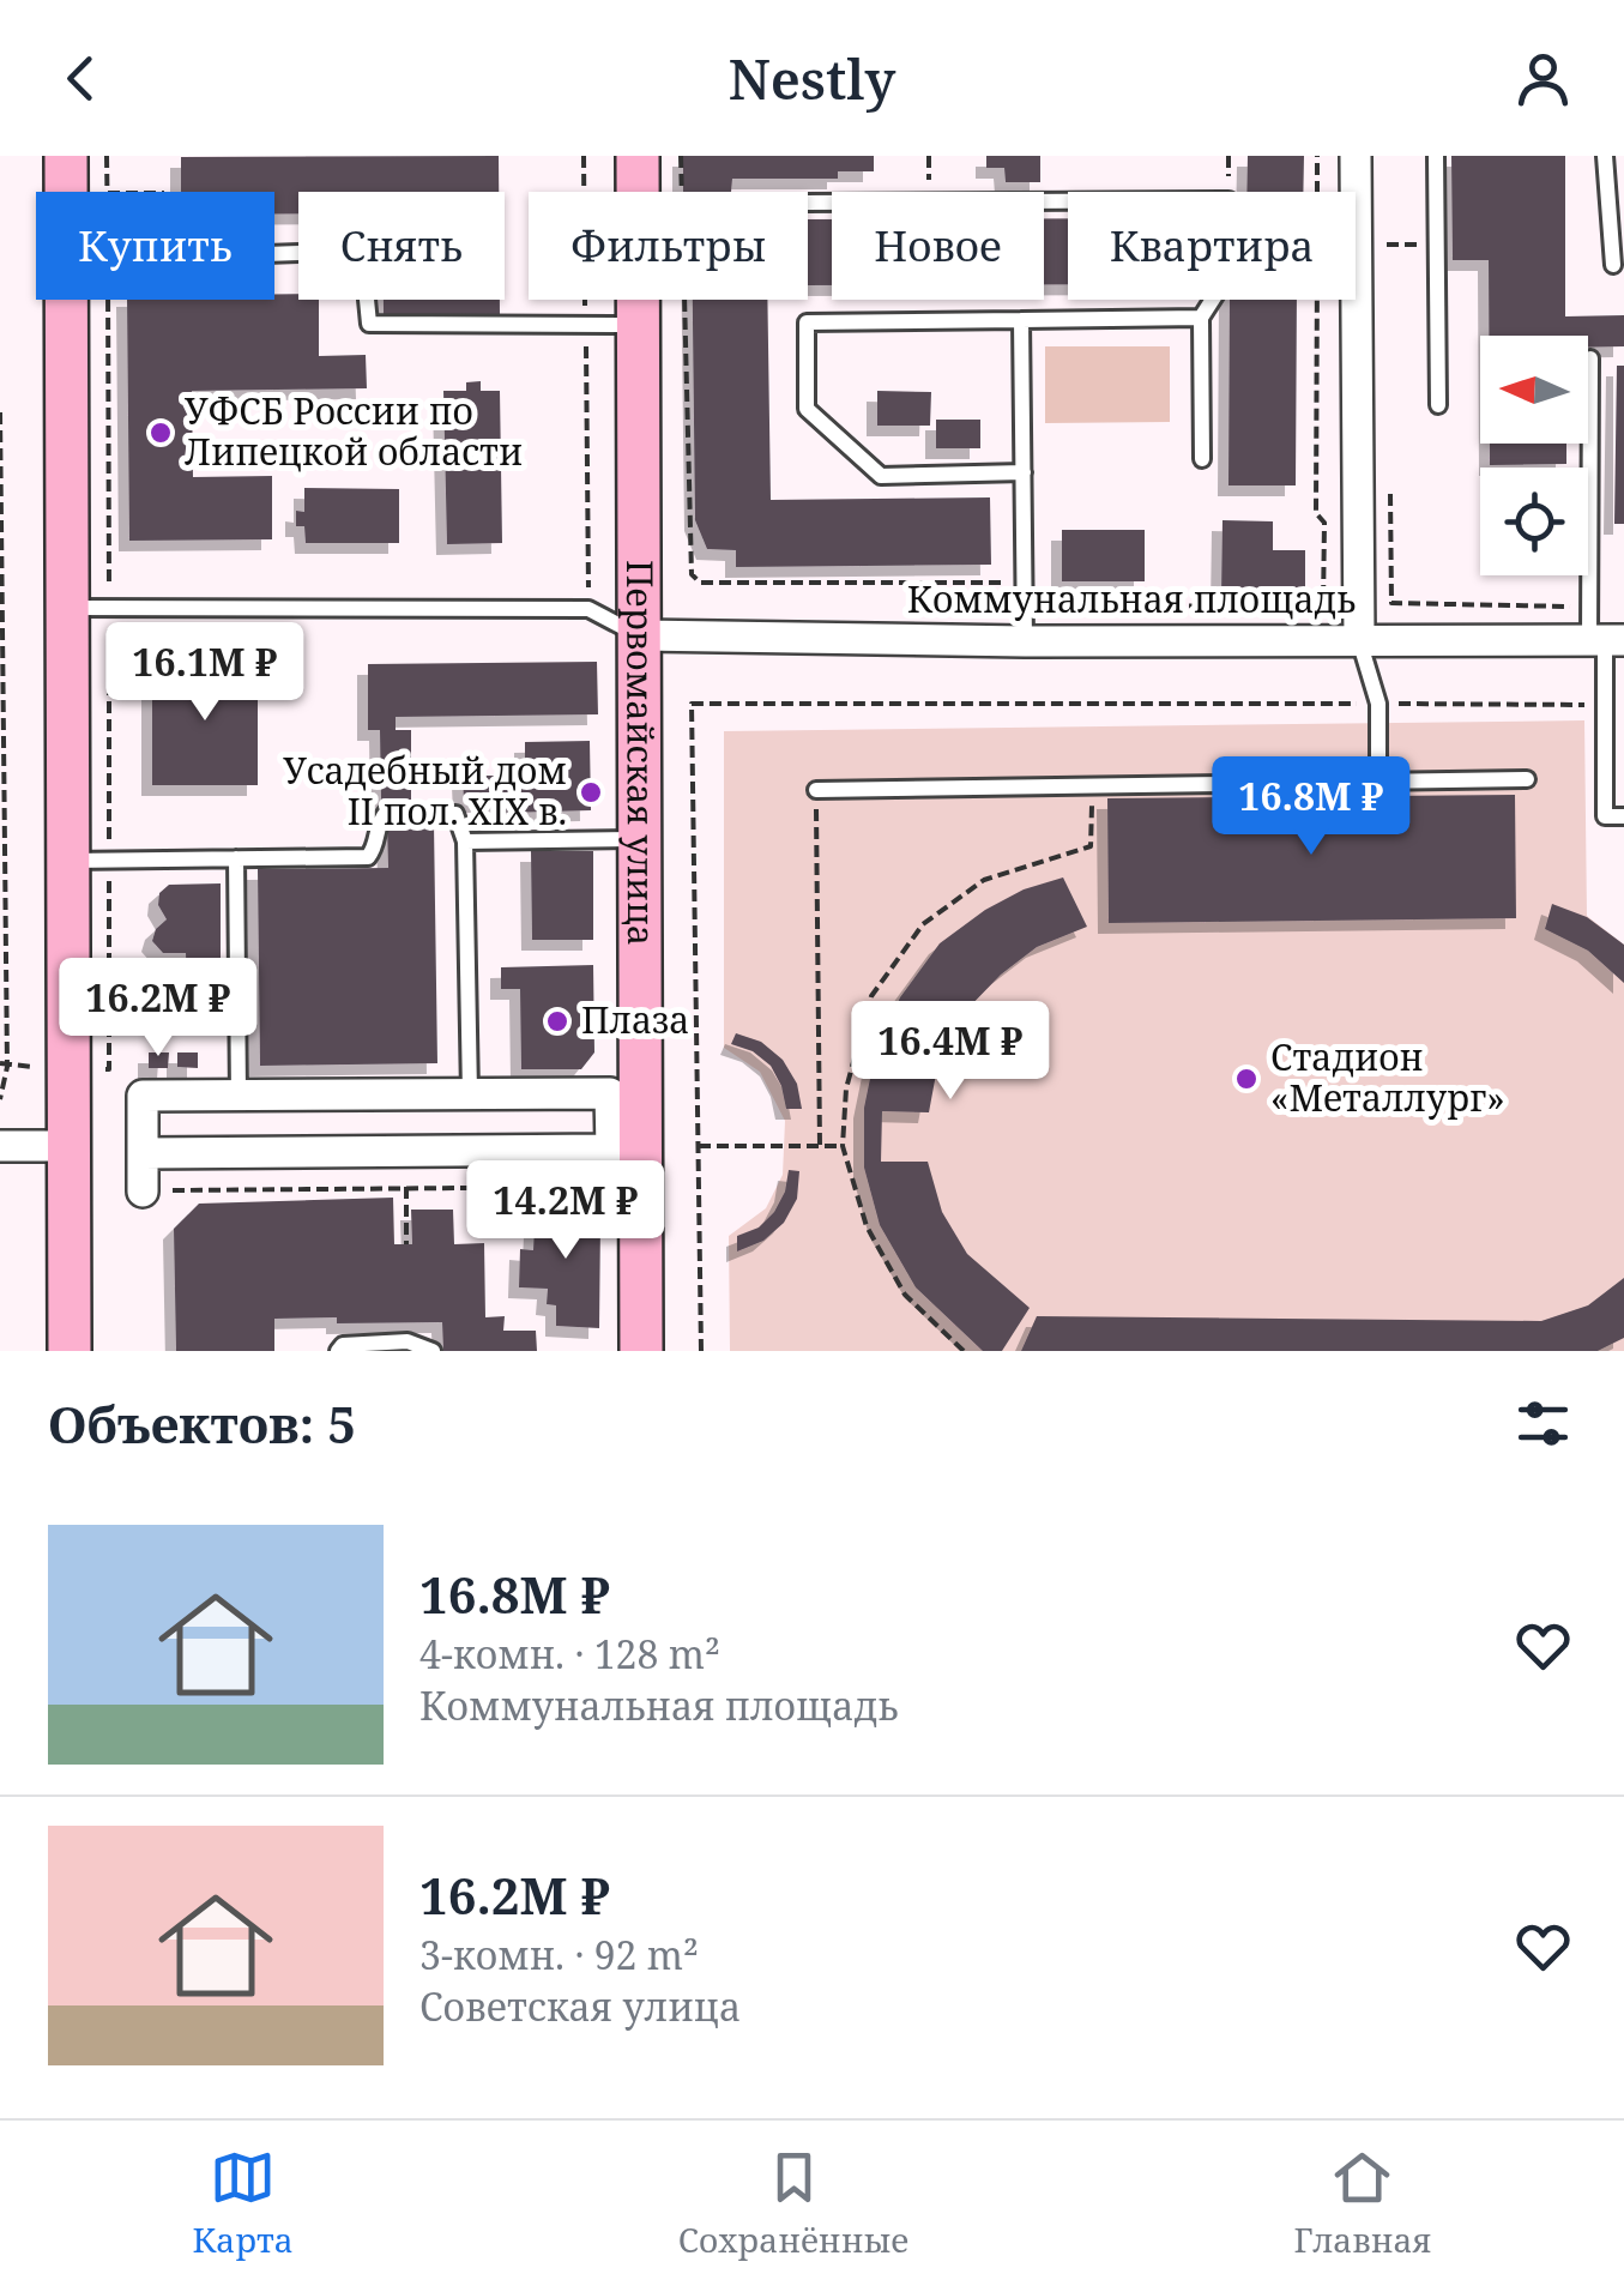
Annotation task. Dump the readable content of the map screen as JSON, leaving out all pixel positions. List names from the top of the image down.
{
  "streets": {
    "main road": ["Первомайская улица"],
    "street": ["Коммунальная площадь"]
  },
  "crossings": [
    ["Коммунальная площадь", "Первомайская улица"]
  ],
  "places": [
    "УФСБ России по Липецкой области",
    "Усадебный дом II пол. XIX в.",
    "Плаза",
    "Стадион «Металлург»"
  ],
  "north": "left",
  "page": {
    "header": "Nestly",
    "chip": [
      "Купить",
      "Снять",
      "Фильтры",
      "Новое",
      "Квартира"
    ],
    "price": [
      "16.1M ₽",
      "16.8M ₽",
      "16.2M ₽",
      "16.4M ₽",
      "14.2M ₽"
    ],
    "heading": "Объектов: 5",
    "list": [
      {
        "name": "16.8M ₽",
        "note": "4-комн. · 128 m² · Коммунальная площадь"
      },
      {
        "name": "16.2M ₽",
        "note": "3-комн. · 92 m² · Советская улица"
      }
    ],
    "tabs": ["Карта", "Сохранённые", "Главная"]
  }
}
